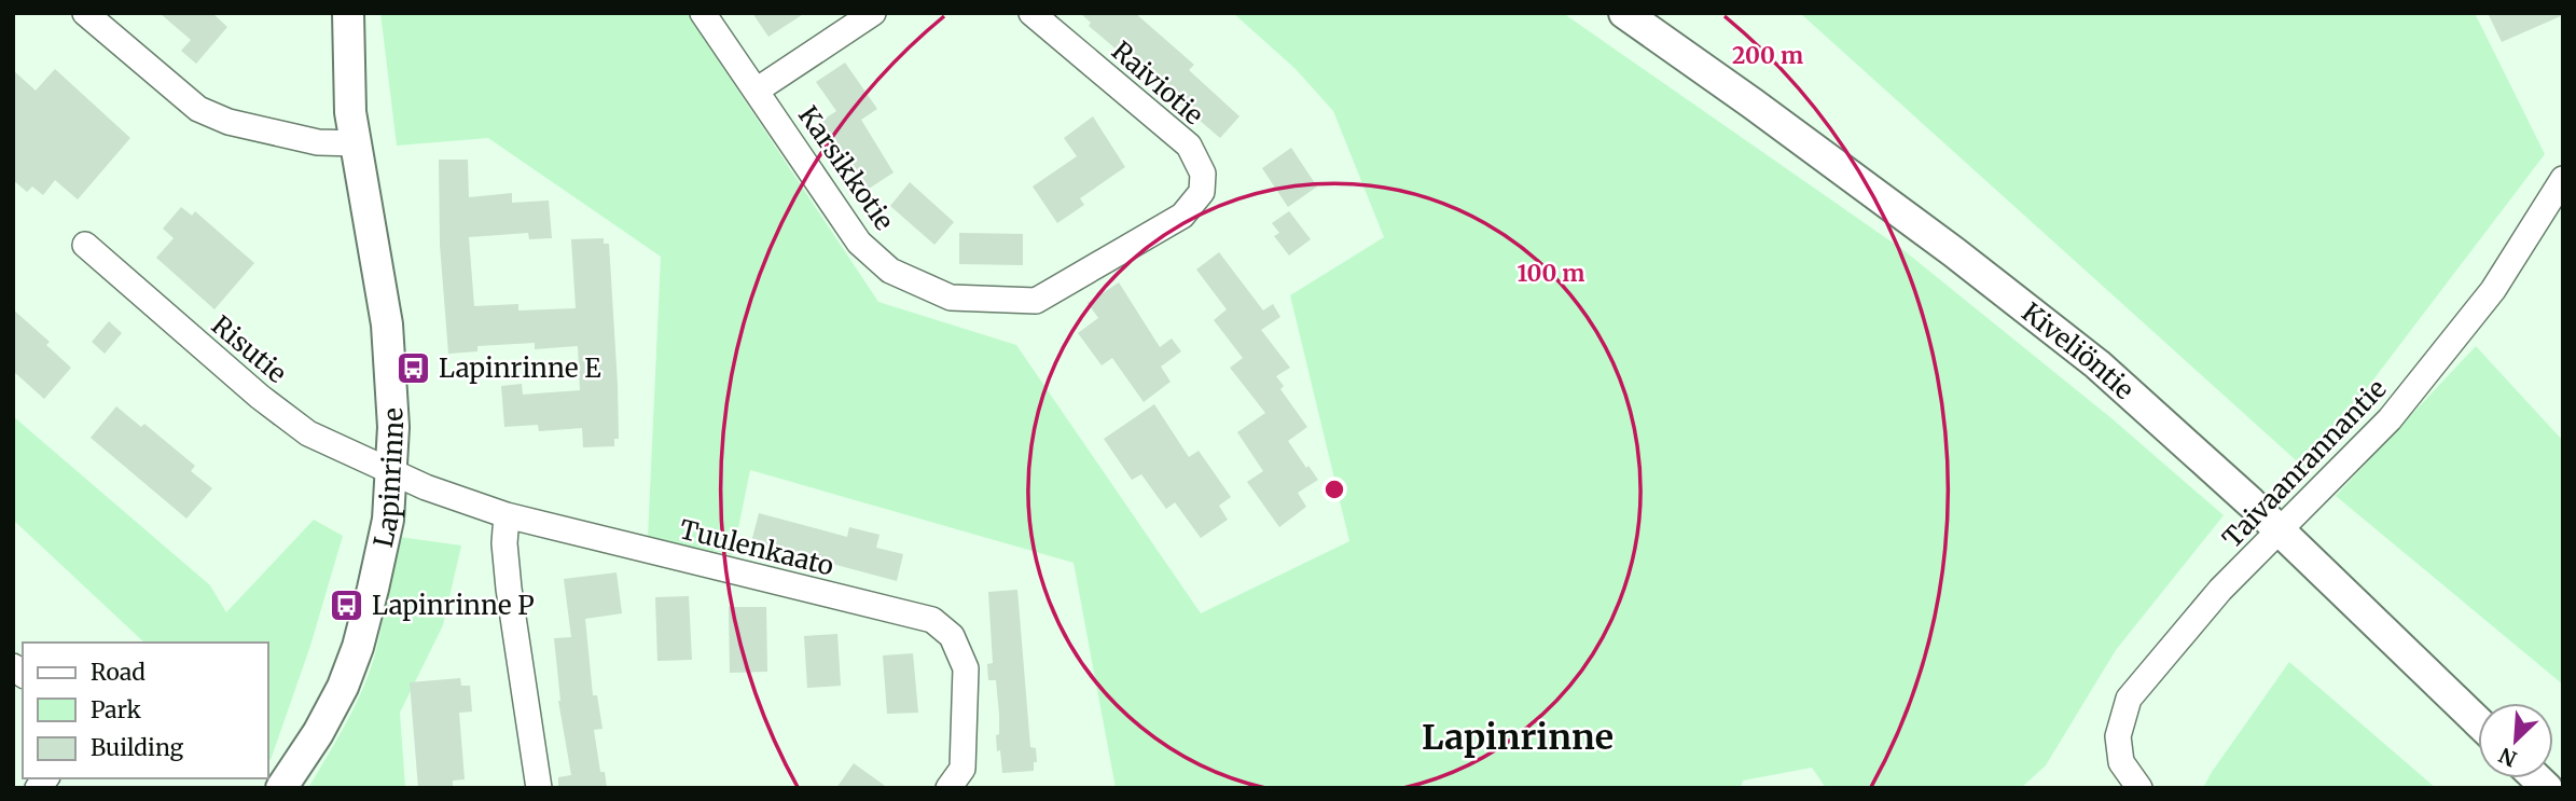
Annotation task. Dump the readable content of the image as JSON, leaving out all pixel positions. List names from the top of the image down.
{
  "streets": {
    "street": [
      "Raiviotie",
      "Karsikkotie",
      "Risutie",
      "Kiveliöntie",
      "Taivaanrannantie",
      "Lapinrinne",
      "Tuulenkaato"
    ]
  },
  "crossings": [
    ["Raiviotie", "Karsikkotie"],
    ["Risutie", "Lapinrinne"],
    ["Risutie", "Tuulenkaato"],
    ["Kiveliöntie", "Taivaanrannantie"],
    ["Lapinrinne", "Tuulenkaato"]
  ],
  "districts": ["Lapinrinne"],
  "places": {
    "bus stop": ["Lapinrinne E", "Lapinrinne P"]
  },
  "legend": ["Road", "Park", "Building"],
  "north": "bottom left",
  "rings": ["200 m", "100 m"]
}
